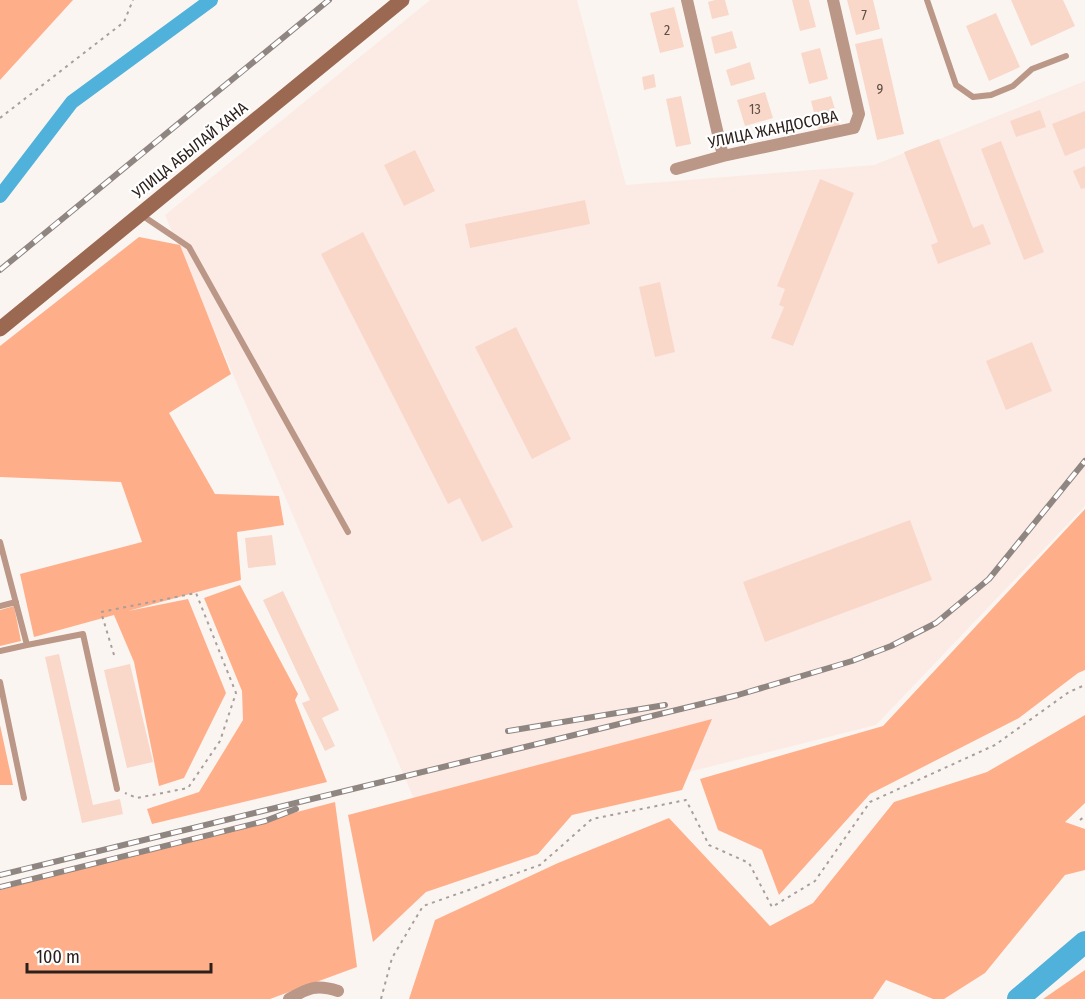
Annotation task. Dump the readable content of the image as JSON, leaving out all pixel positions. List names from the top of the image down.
{
  "streets": {
    "main road": ["УЛИЦА АБЫЛАЙ ХАНА"],
    "street": ["УЛИЦА ЖАНДОСОВА"]
  },
  "house_numbers": [
    "7",
    "2",
    "9",
    "13"
  ],
  "scale_bar": "100 m"
}
